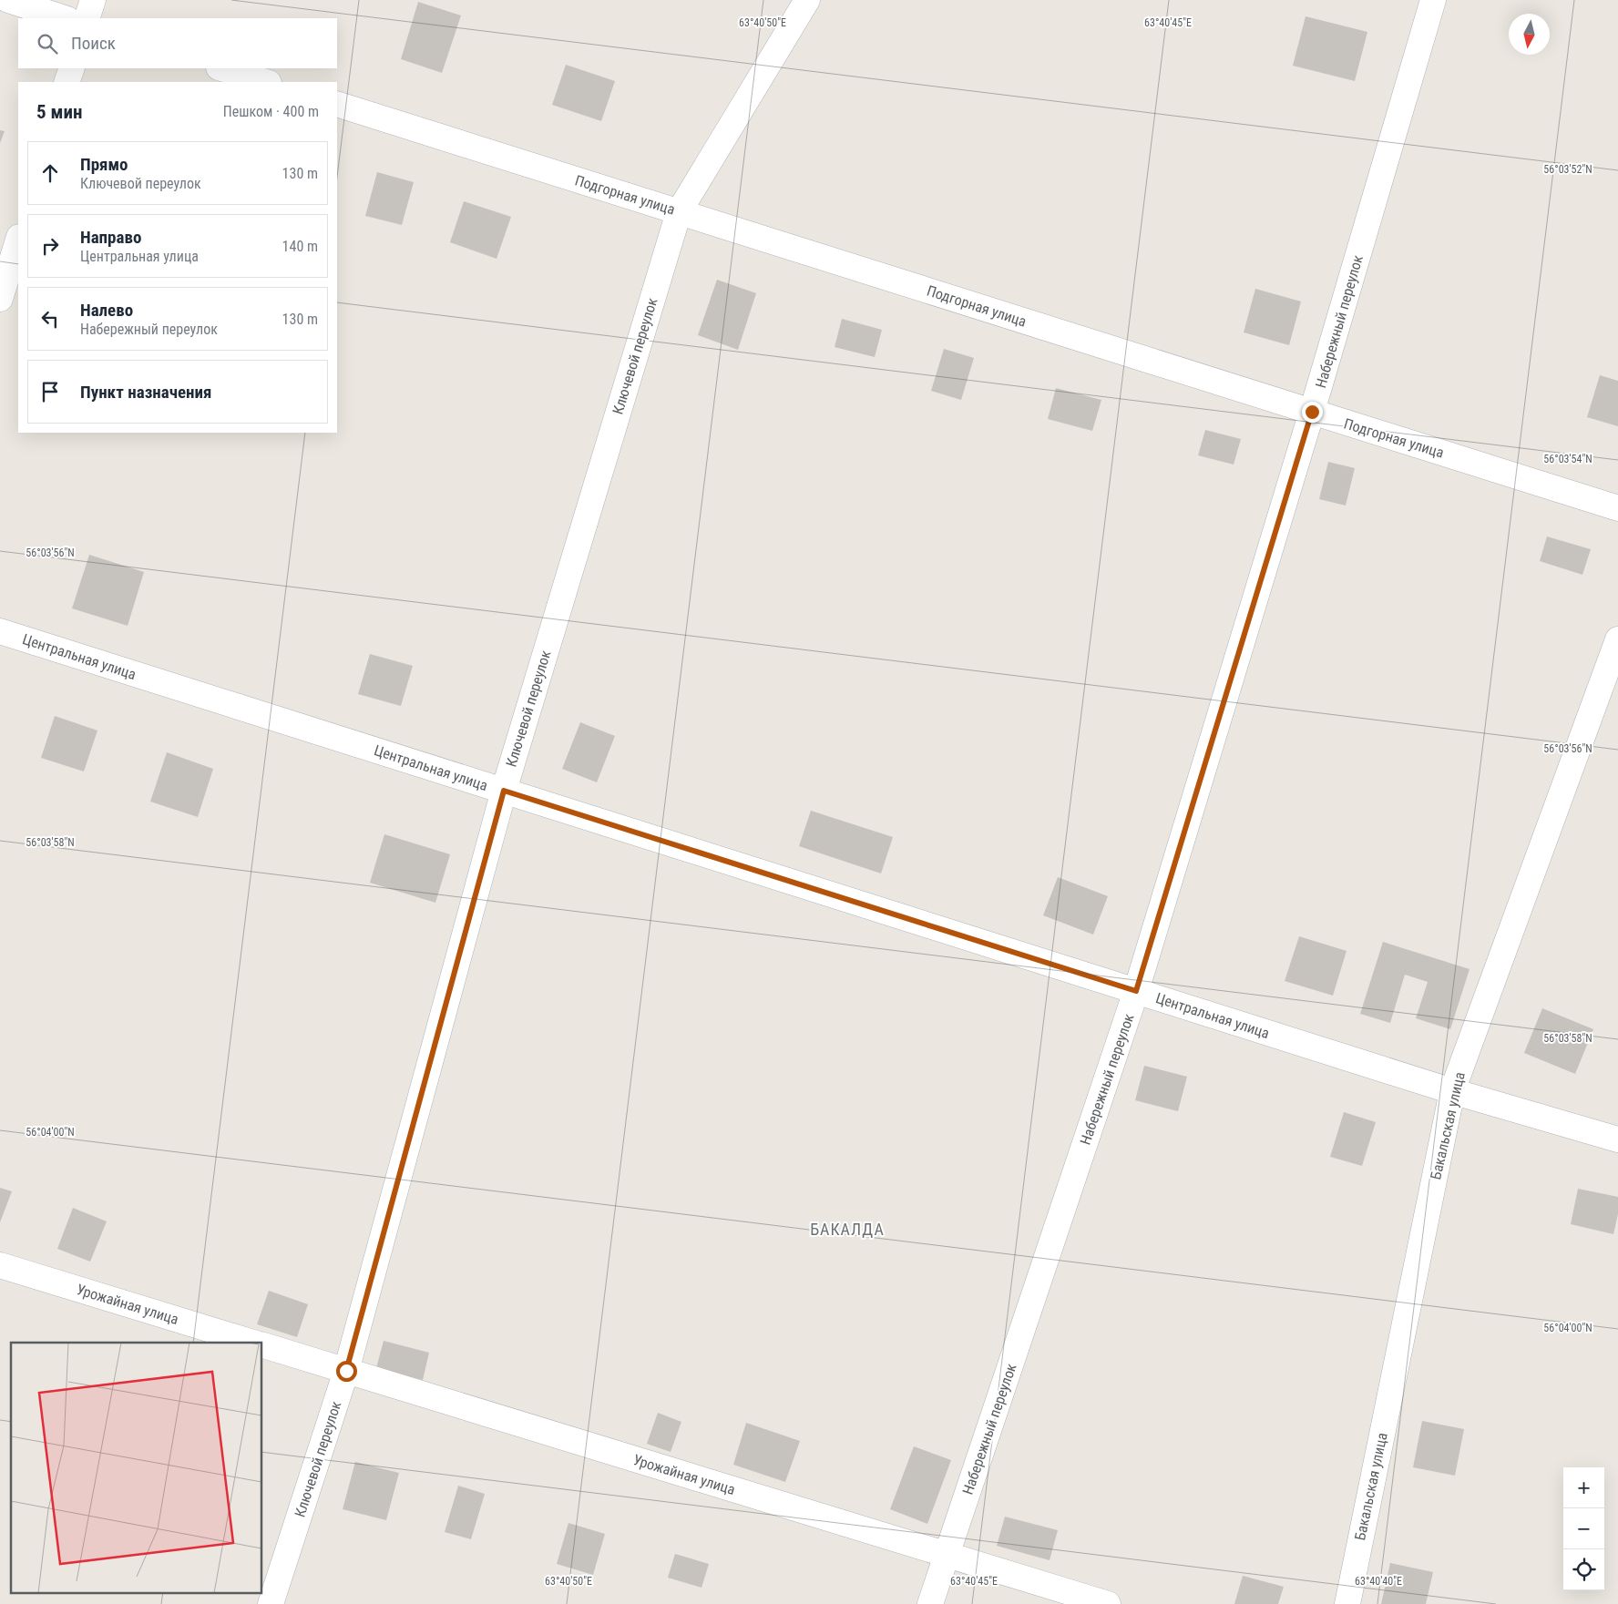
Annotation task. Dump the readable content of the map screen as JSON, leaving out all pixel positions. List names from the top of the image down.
{
  "streets": {
    "street": [
      "Подгорная улица",
      "Набережный переулок",
      "Ключевой переулок",
      "Центральная улица",
      "Бакальская улица",
      "Урожайная улица"
    ]
  },
  "crossings": [
    ["Подгорная улица", "Набережный переулок"],
    ["Подгорная улица", "Ключевой переулок"],
    ["Набережный переулок", "Центральная улица"],
    ["Набережный переулок", "Урожайная улица"],
    ["Ключевой переулок", "Центральная улица"],
    ["Ключевой переулок", "Урожайная улица"],
    ["Центральная улица", "Бакальская улица"]
  ],
  "districts": ["БАКАЛДА"],
  "north": "bottom",
  "page": {
    "search": "Поиск",
    "heading": ["5 мин", "Пешком · 400 m"],
    "list": [
      ["Прямо", "Ключевой переулок", "130 m"],
      ["Направо", "Центральная улица", "140 m"],
      ["Налево", "Набережный переулок", "130 m"],
      "Пункт назначения"
    ],
    "map_buttons": ["+", "−"]
  },
  "coordinates": [
    "63°40'50\"E",
    "63°40'45\"E",
    "56°03'52\"N",
    "56°03'54\"N",
    "56°03'56\"N",
    "56°03'58\"N",
    "56°04'00\"N",
    "63°40'40\"E"
  ]
}
